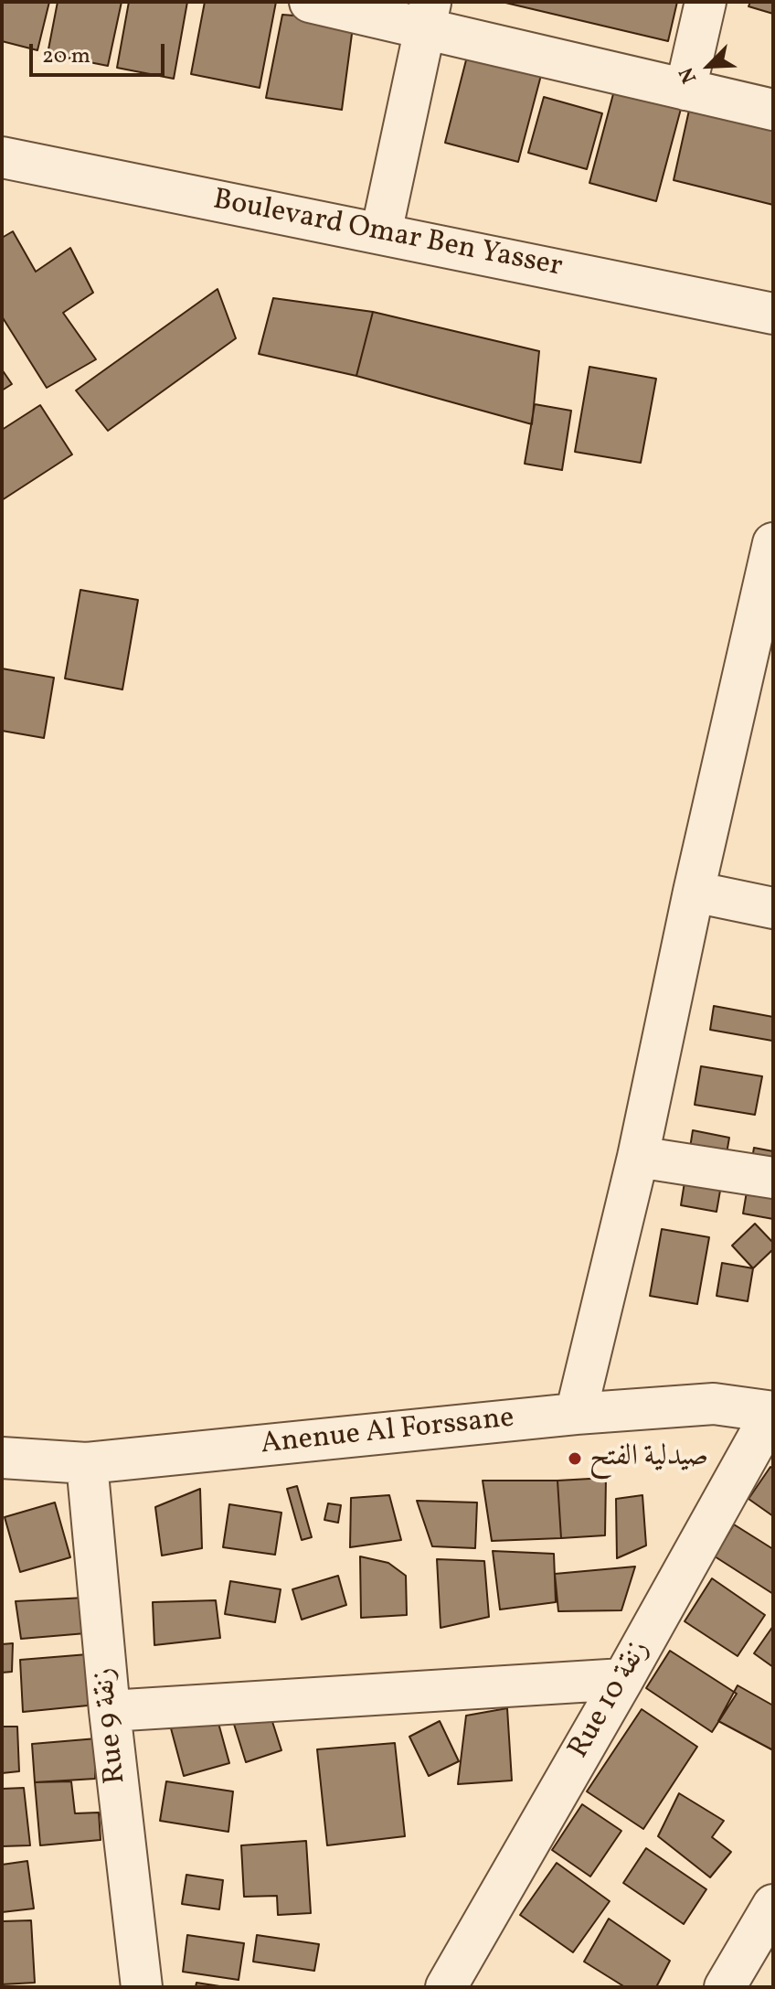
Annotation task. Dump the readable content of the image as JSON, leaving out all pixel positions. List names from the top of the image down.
{
  "streets": {
    "street": [
      "Boulevard Omar Ben Yasser",
      "Anenue Al Forssane",
      "Rue 10 زنقة",
      "Rue 9 زنقة"
    ]
  },
  "crossings": [
    ["Anenue Al Forssane", "Rue 10 زنقة"],
    ["Anenue Al Forssane", "Rue 9 زنقة"]
  ],
  "places": ["صيدلية الفتح"],
  "scale_bar": "20 m",
  "north": "bottom left"
}
